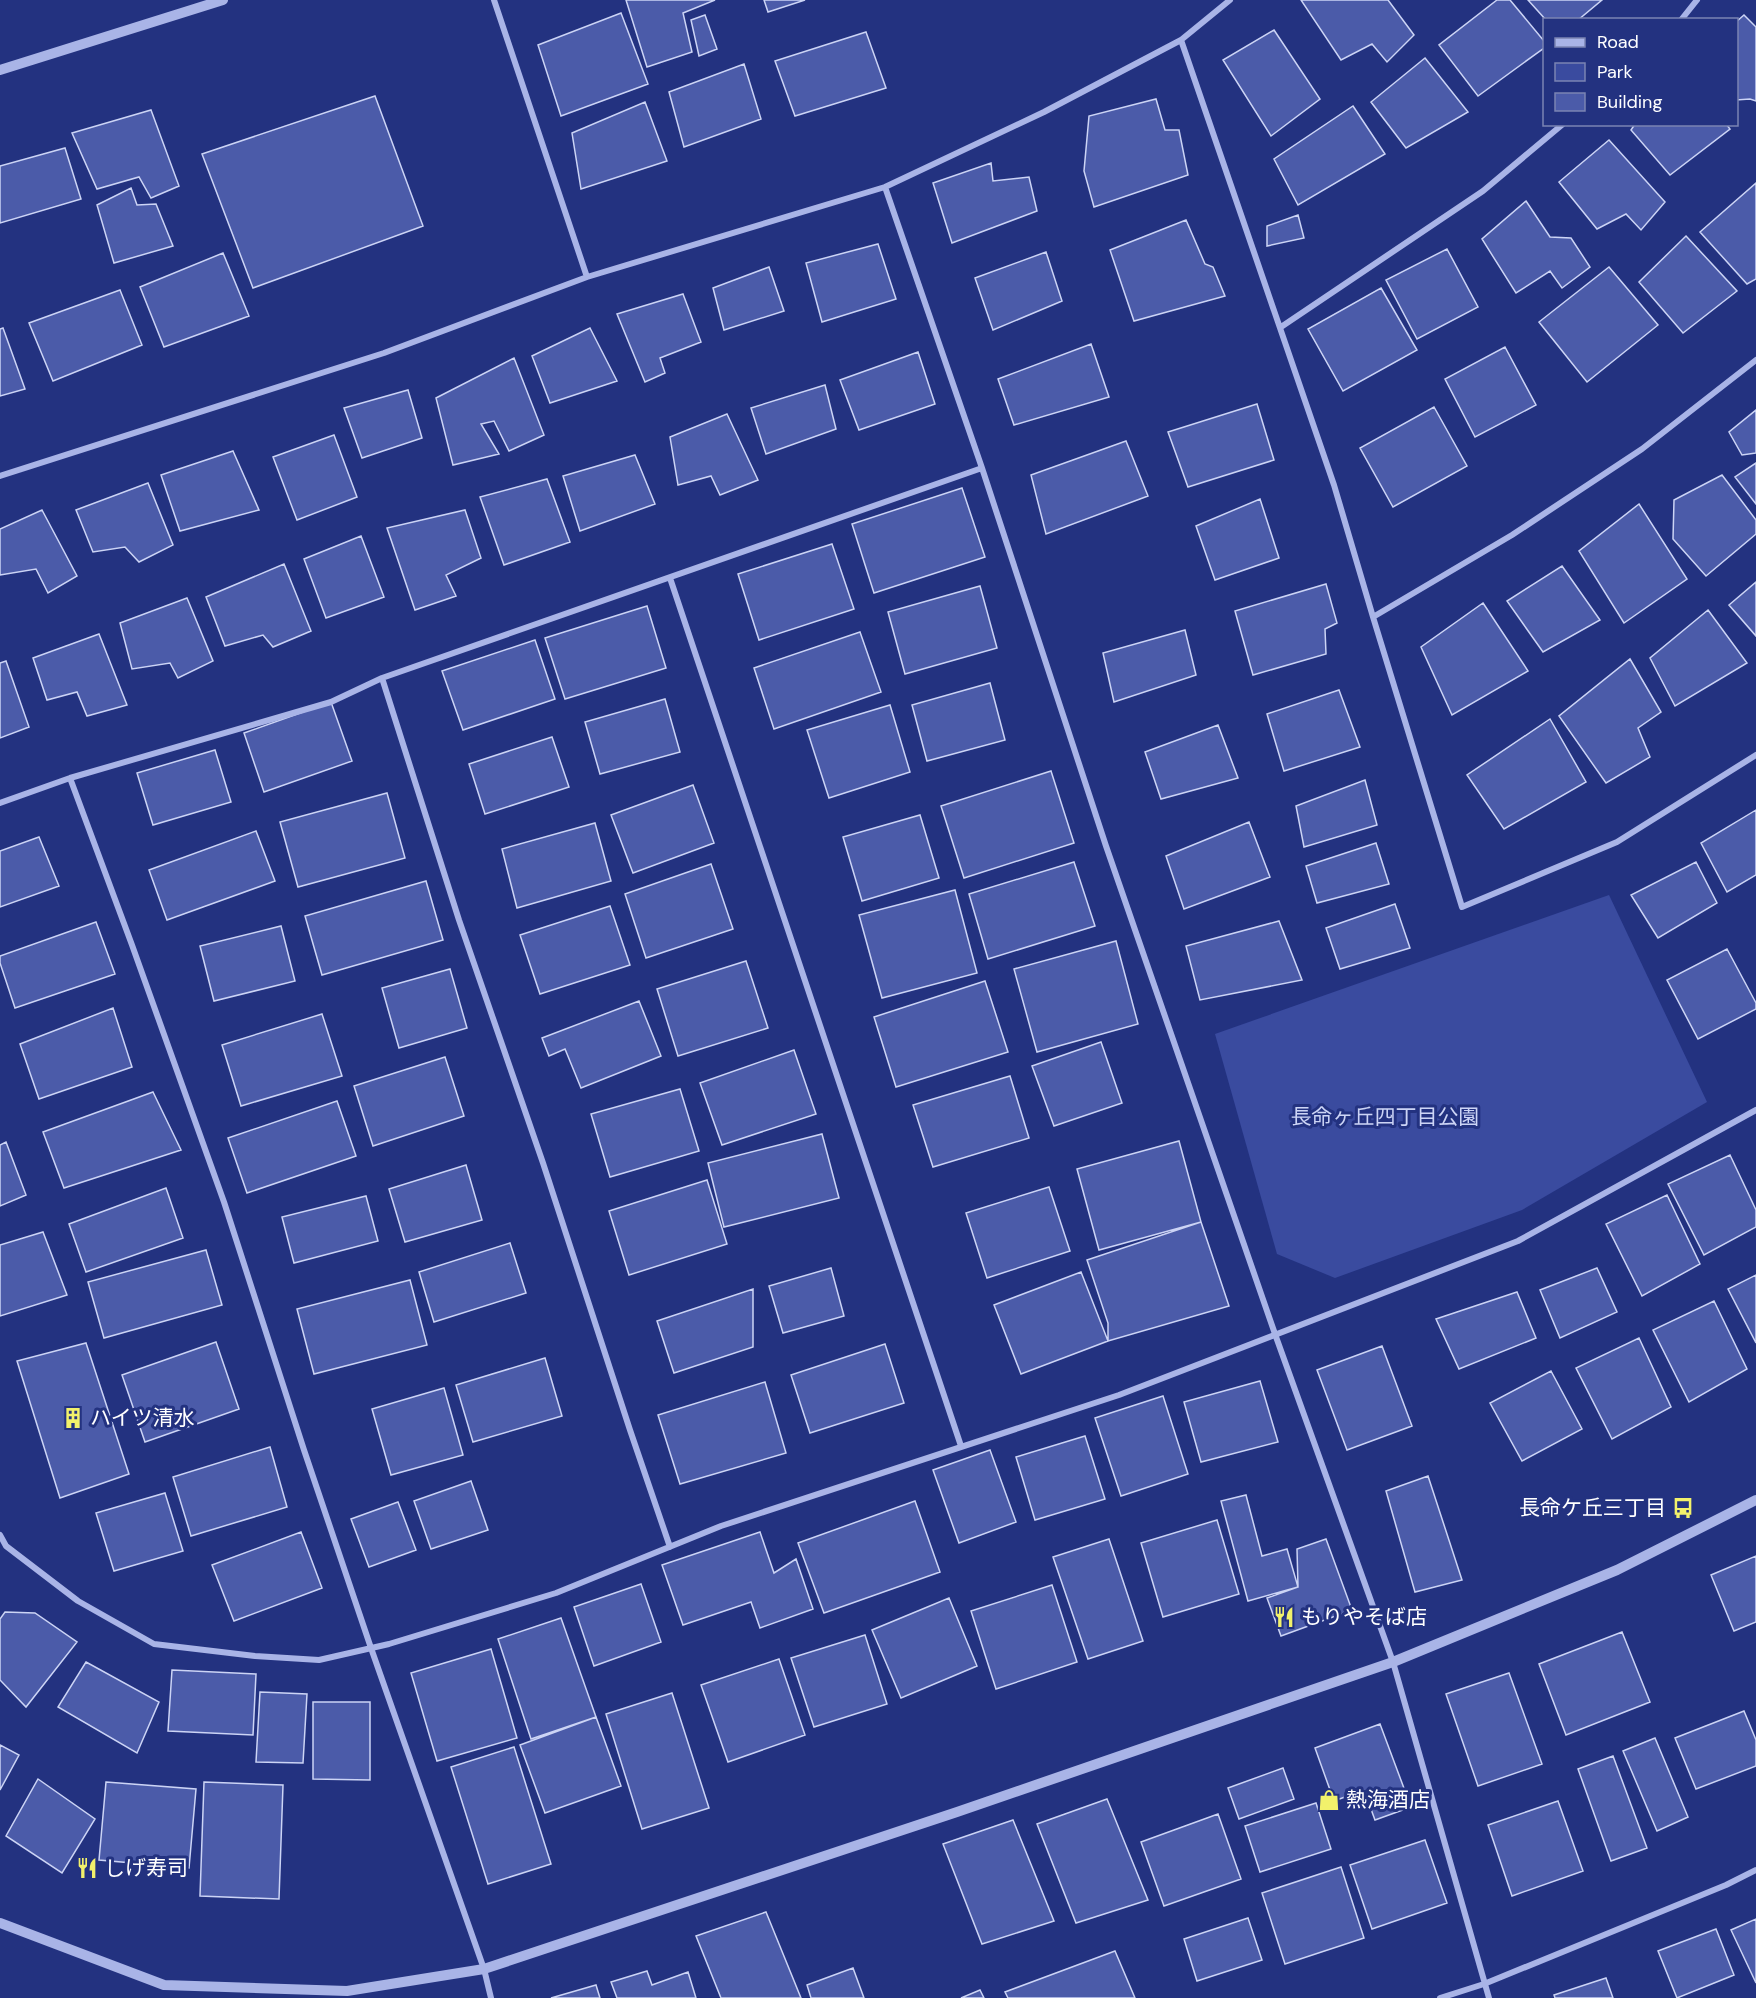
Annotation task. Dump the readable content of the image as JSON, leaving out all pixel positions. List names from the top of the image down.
{
  "parks": ["長命ヶ丘四丁目公園"],
  "places": {
    "building": ["ハイツ清水"],
    "bus stop": ["長命ケ丘三丁目"],
    "restaurant": ["もりやそば店", "しげ寿司"],
    "shop": ["熱海酒店"]
  },
  "legend": ["Road", "Park", "Building"]
}
